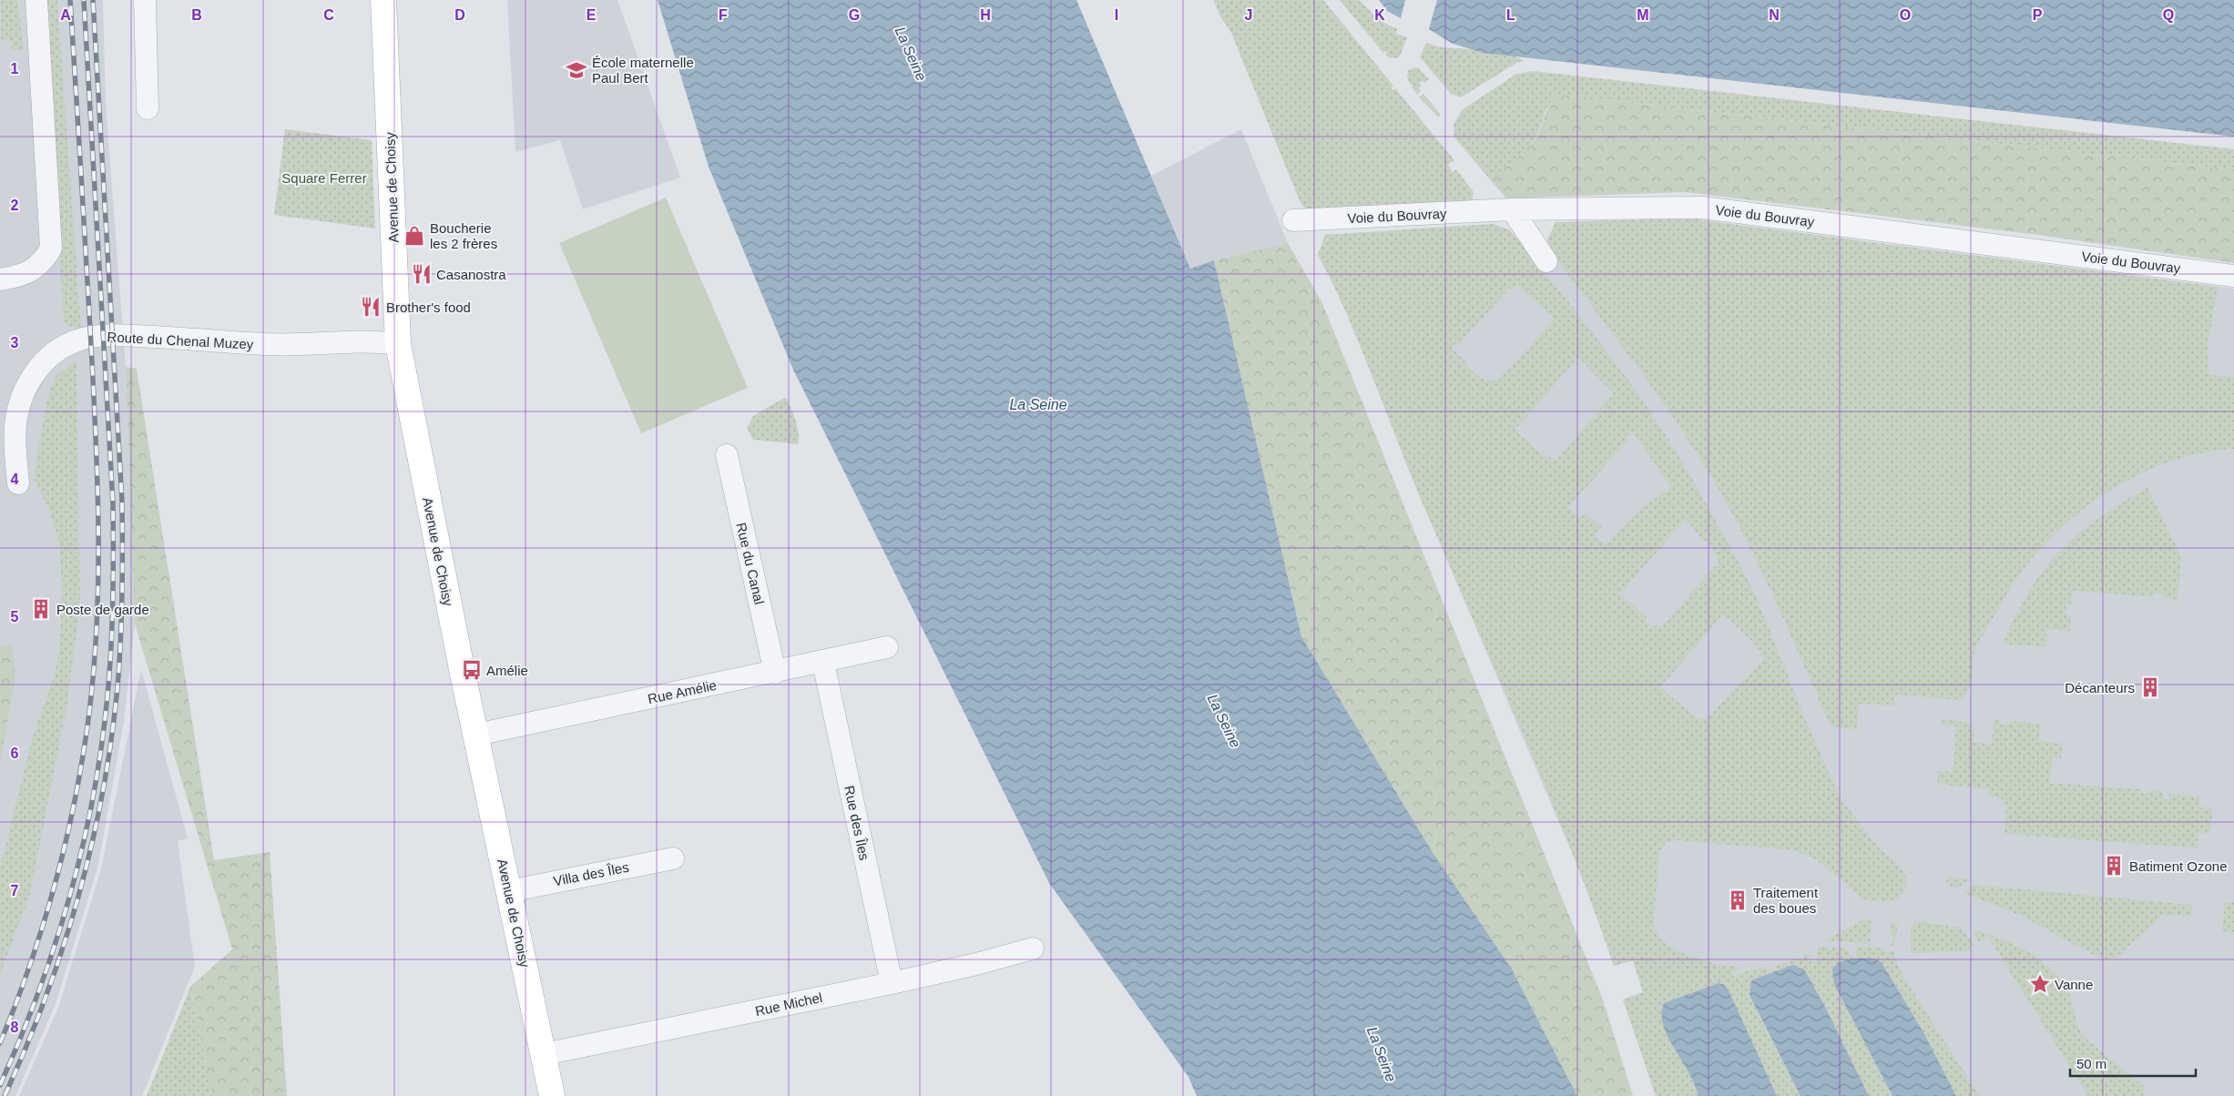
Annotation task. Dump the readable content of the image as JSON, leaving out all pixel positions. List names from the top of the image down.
{
  "streets": {
    "main road": ["Avenue de Choisy"],
    "street": [
      "Voie du Bouvray",
      "Route du Chenal Muzey",
      "Rue du Canal",
      "Rue Amélie",
      "Rue des Îles",
      "Villa des Îles",
      "Rue Michel"
    ]
  },
  "crossings": [
    ["Avenue de Choisy", "Route du Chenal Muzey"],
    ["Avenue de Choisy", "Rue Amélie"],
    ["Avenue de Choisy", "Villa des Îles"],
    ["Avenue de Choisy", "Rue Michel"],
    ["Rue du Canal", "Rue Amélie"],
    ["Rue Amélie", "Rue des Îles"],
    ["Rue des Îles", "Rue Michel"]
  ],
  "water": ["La Seine"],
  "parks": ["Square Ferrer"],
  "places": {
    "school or university": ["École maternelle Paul Bert"],
    "shop": ["Boucherie les 2 frères"],
    "restaurant": ["Casanostra", "Brother's food"],
    "building": [
      "Poste de garde",
      "Décanteurs",
      "Batiment Ozone",
      "Traitement des boues"
    ],
    "bus stop": ["Amélie"],
    "place": ["Vanne"]
  },
  "scale_bar": "50 m",
  "grid": {
    "columns": [
      "A",
      "B",
      "C",
      "D",
      "E",
      "F",
      "G",
      "H",
      "I",
      "J",
      "K",
      "L",
      "M",
      "N",
      "O",
      "P",
      "Q"
    ],
    "rows": [
      "1",
      "2",
      "3",
      "4",
      "5",
      "6",
      "7",
      "8"
    ]
  }
}
